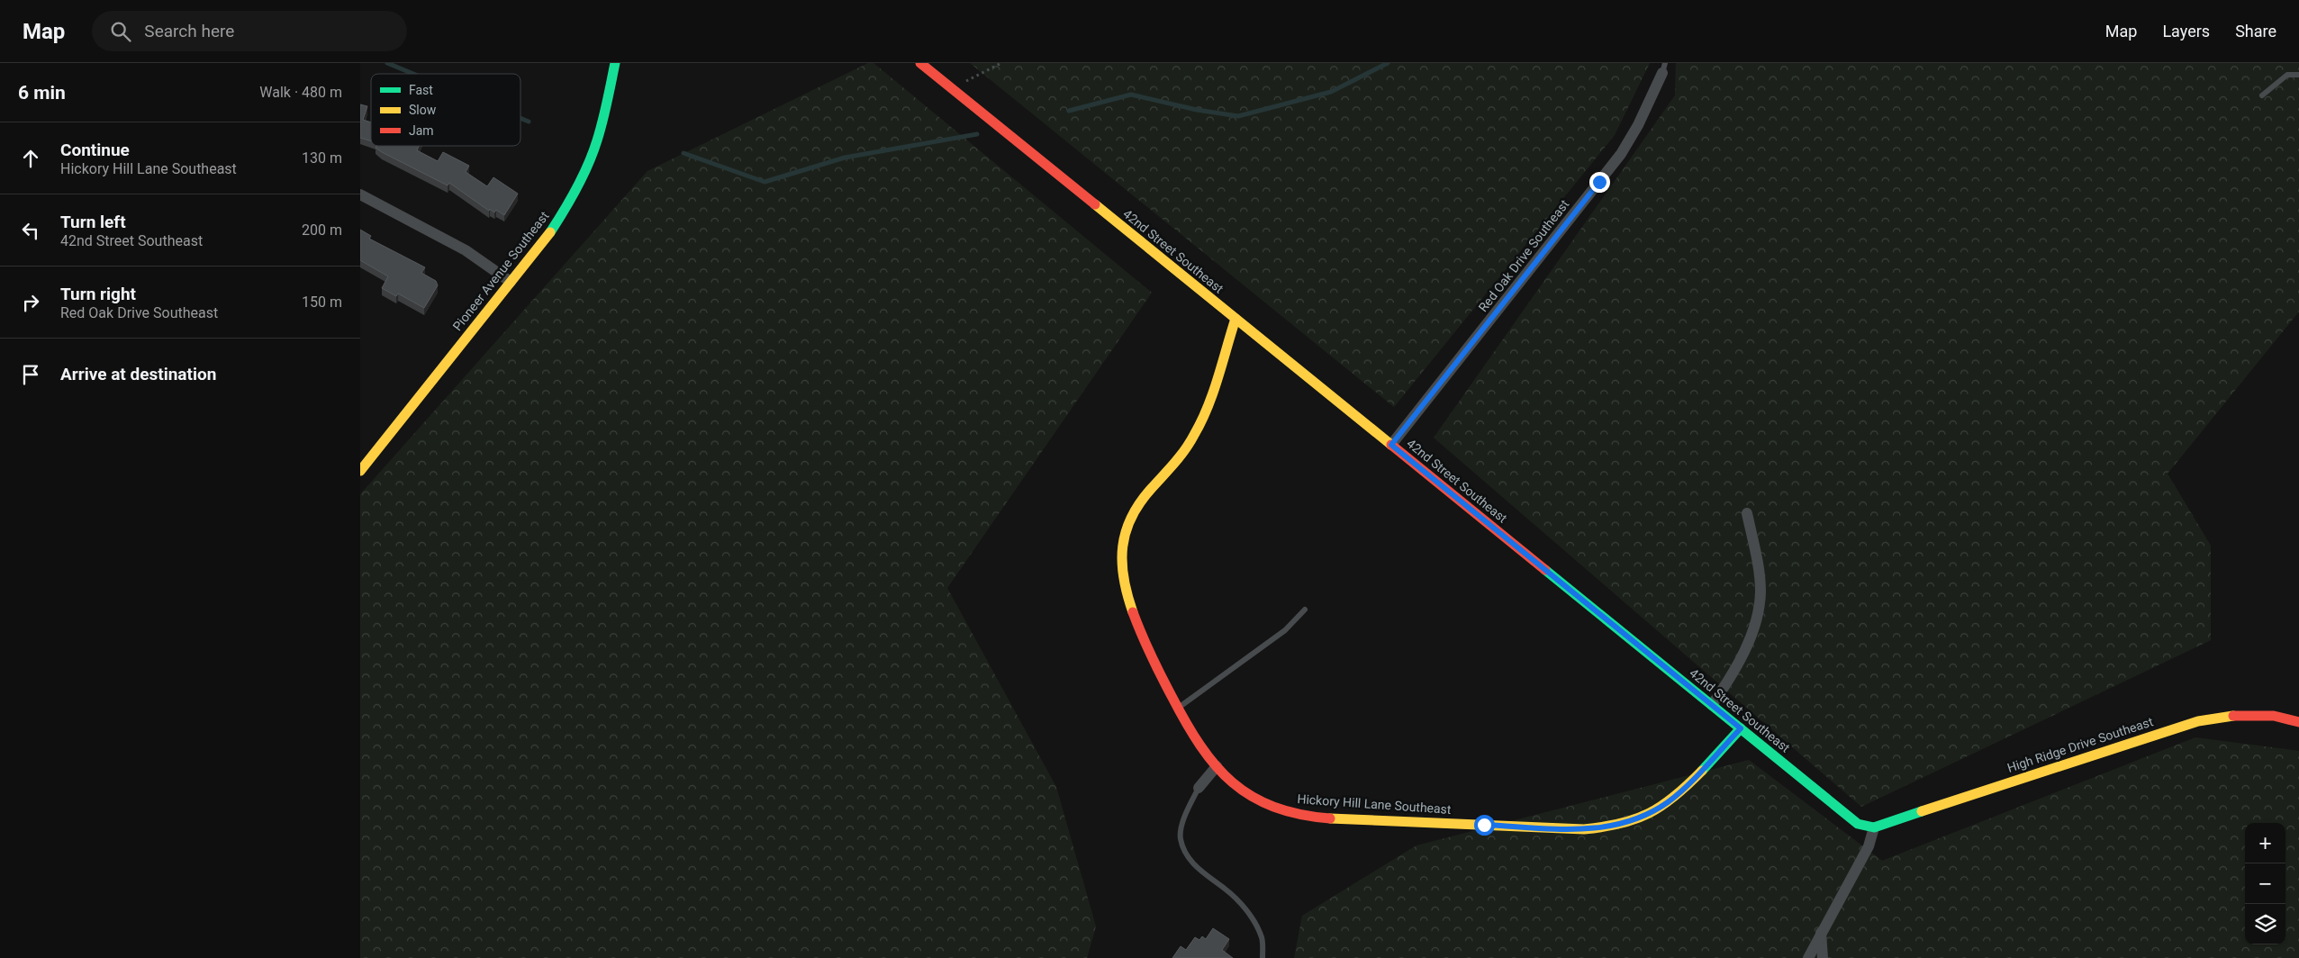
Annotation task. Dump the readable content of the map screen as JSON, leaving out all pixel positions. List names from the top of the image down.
{
  "streets": {
    "street": [
      "42nd Street Southeast",
      "Red Oak Drive Southeast",
      "Pioneer Avenue Southeast",
      "High Ridge Drive Southeast",
      "Hickory Hill Lane Southeast"
    ]
  },
  "crossings": [
    ["42nd Street Southeast", "Red Oak Drive Southeast"],
    ["42nd Street Southeast", "High Ridge Drive Southeast"],
    ["42nd Street Southeast", "Hickory Hill Lane Southeast"]
  ],
  "legend": ["Fast", "Slow", "Jam"],
  "page": {
    "header": "Map",
    "search": "Search here",
    "nav": ["Map", "Layers", "Share"],
    "heading": ["6 min", "Walk · 480 m"],
    "list": [
      ["Continue", "Hickory Hill Lane Southeast", "130 m"],
      ["Turn left", "42nd Street Southeast", "200 m"],
      ["Turn right", "Red Oak Drive Southeast", "150 m"],
      "Arrive at destination"
    ],
    "map_buttons": ["+", "−"]
  }
}
